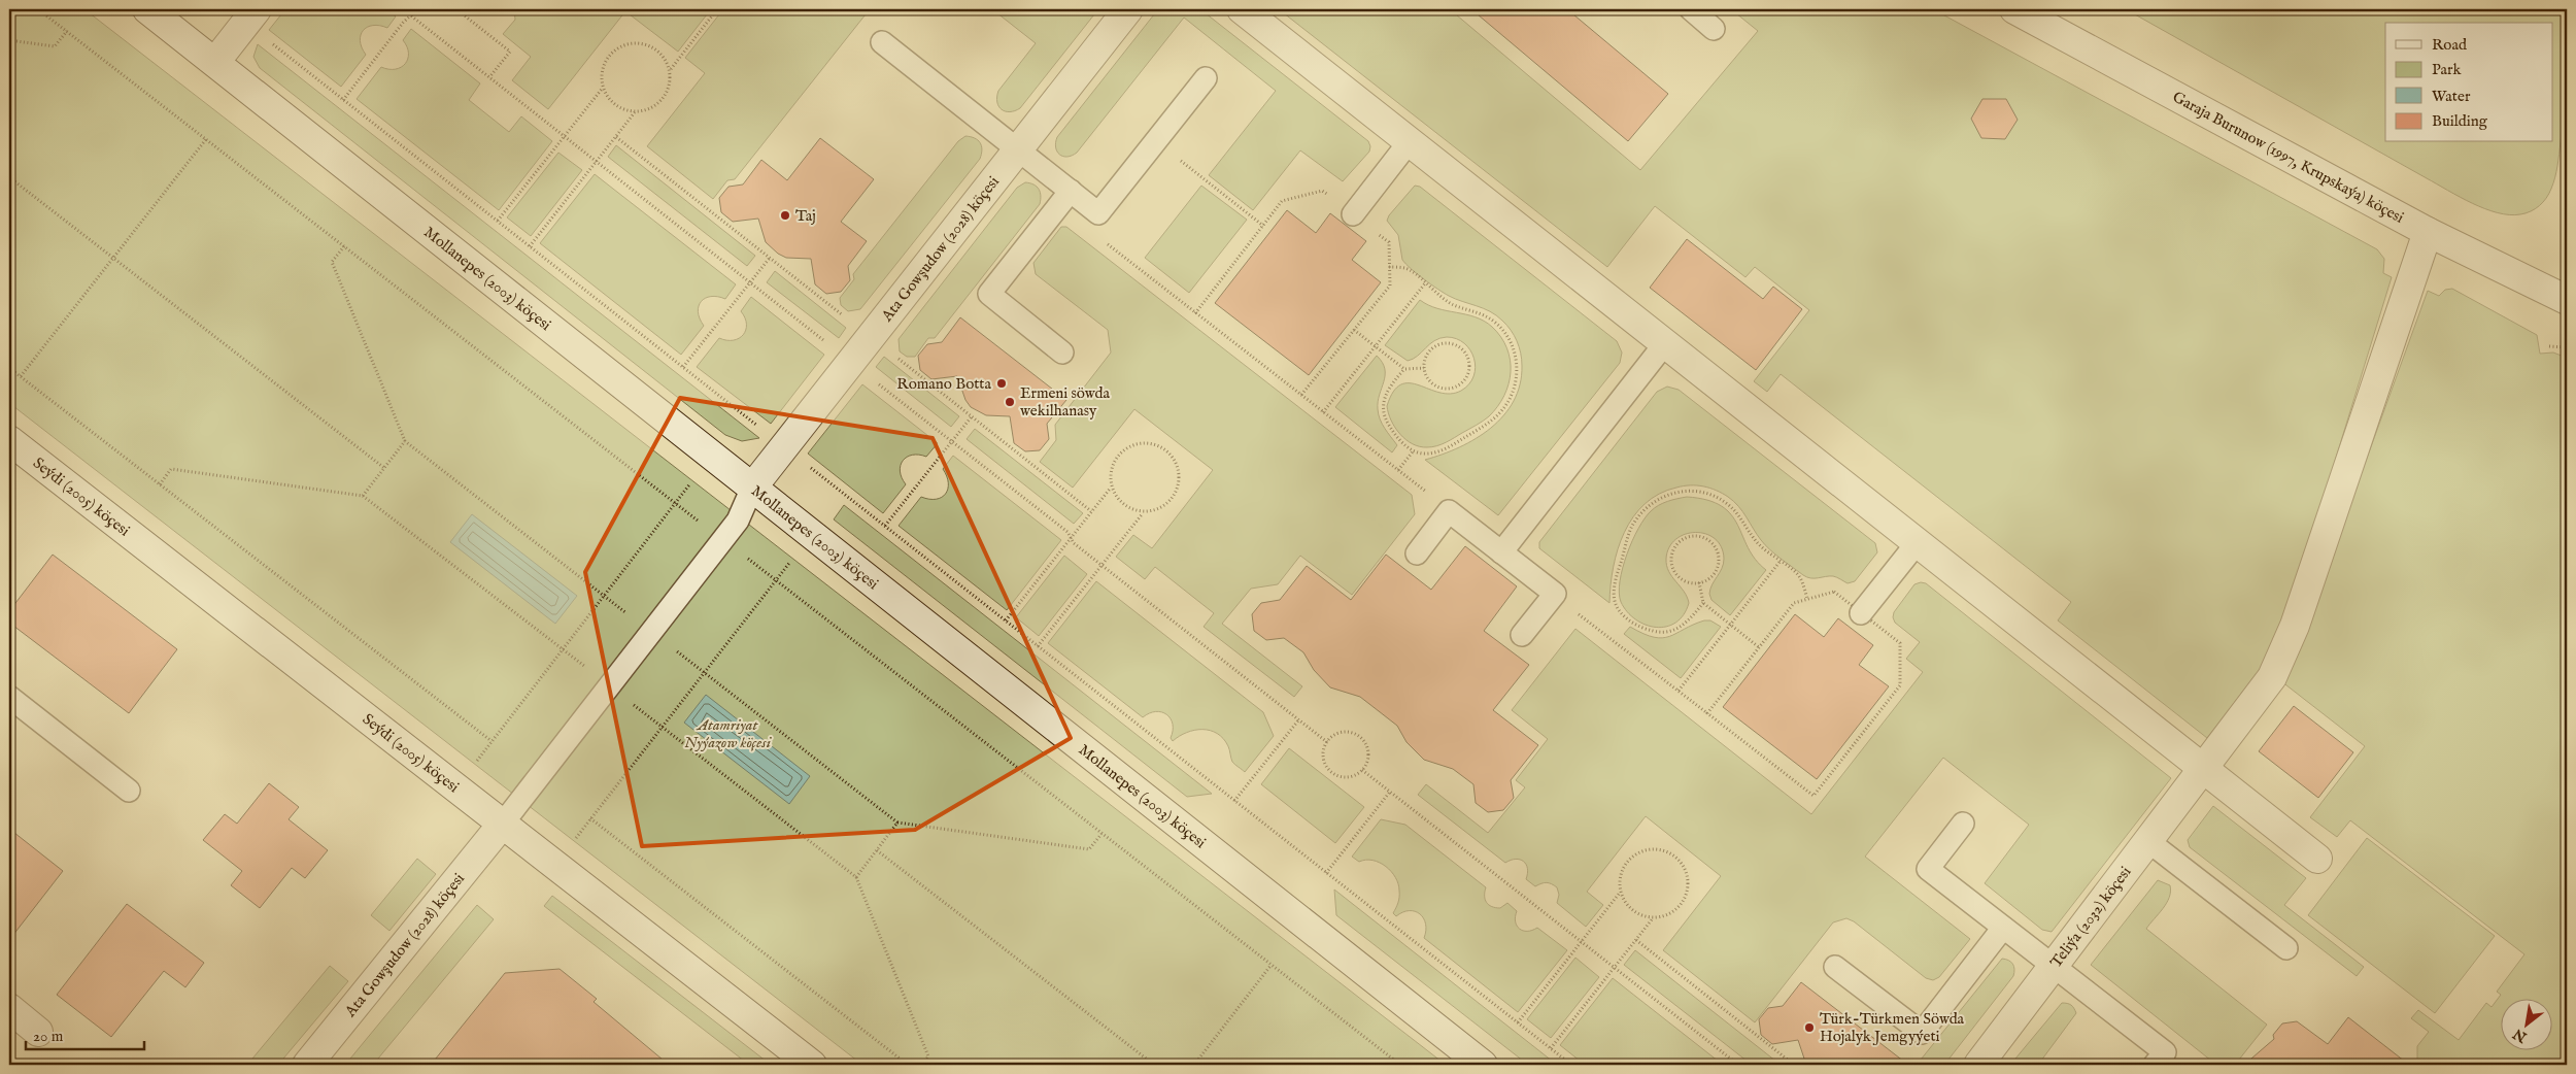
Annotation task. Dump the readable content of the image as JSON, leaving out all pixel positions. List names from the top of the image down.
{
  "streets": {
    "street": [
      "Garaja Burunow (1997, Krupskaýa) köçesi",
      "Ata Gowşudow (2028) köçesi",
      "Mollanepes (2003) köçesi",
      "Seýdi (2005) köçesi",
      "Teliýa (2032) köçesi"
    ]
  },
  "crossings": [
    ["Garaja Burunow (1997, Krupskaýa) köçesi", "Teliýa (2032) köçesi"],
    ["Ata Gowşudow (2028) köçesi", "Mollanepes (2003) köçesi"],
    ["Ata Gowşudow (2028) köçesi", "Seýdi (2005) köçesi"]
  ],
  "parks": ["Atamriyat Nyýazow köçesi"],
  "places": [
    "Taj",
    "Romano Botta",
    "Ermeni söwda wekilhanasy",
    "Türk-Türkmen Söwda Hojalyk Jemgyýeti"
  ],
  "legend": [
    "Road",
    "Park",
    "Water",
    "Building"
  ],
  "scale_bar": "20 m",
  "north": "bottom left"
}
